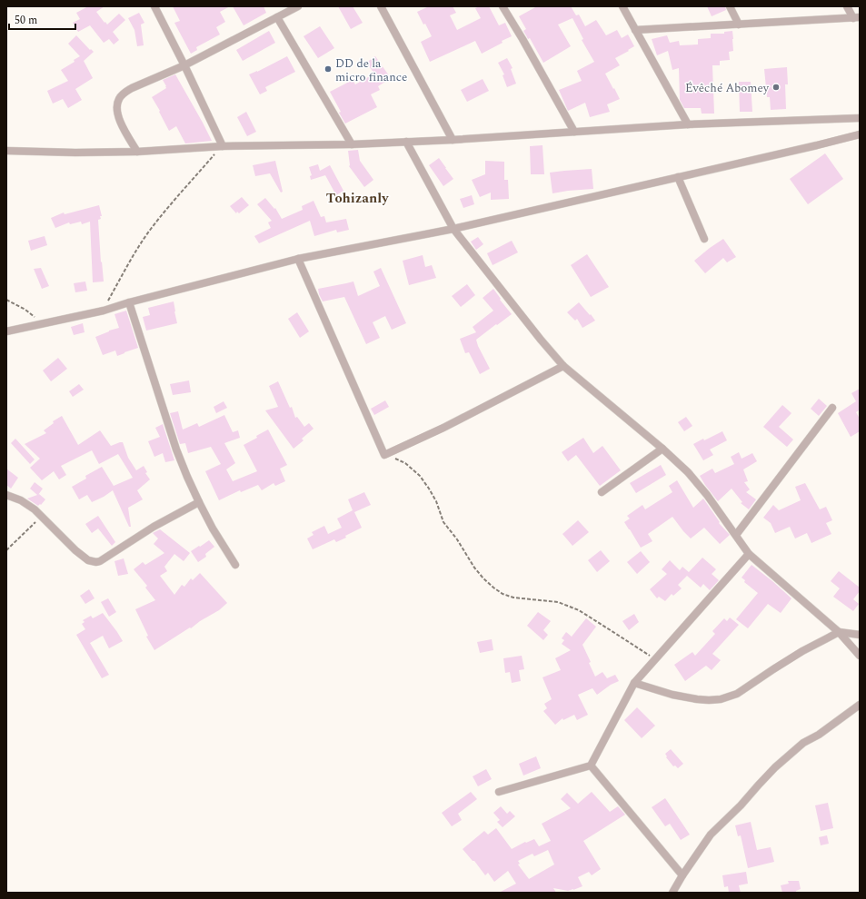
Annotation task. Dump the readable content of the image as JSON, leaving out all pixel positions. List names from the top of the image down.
{
  "districts": ["Tohizanly"],
  "places": ["DD de la micro finance", "Évêché Abomey"],
  "scale_bar": "50 m"
}
